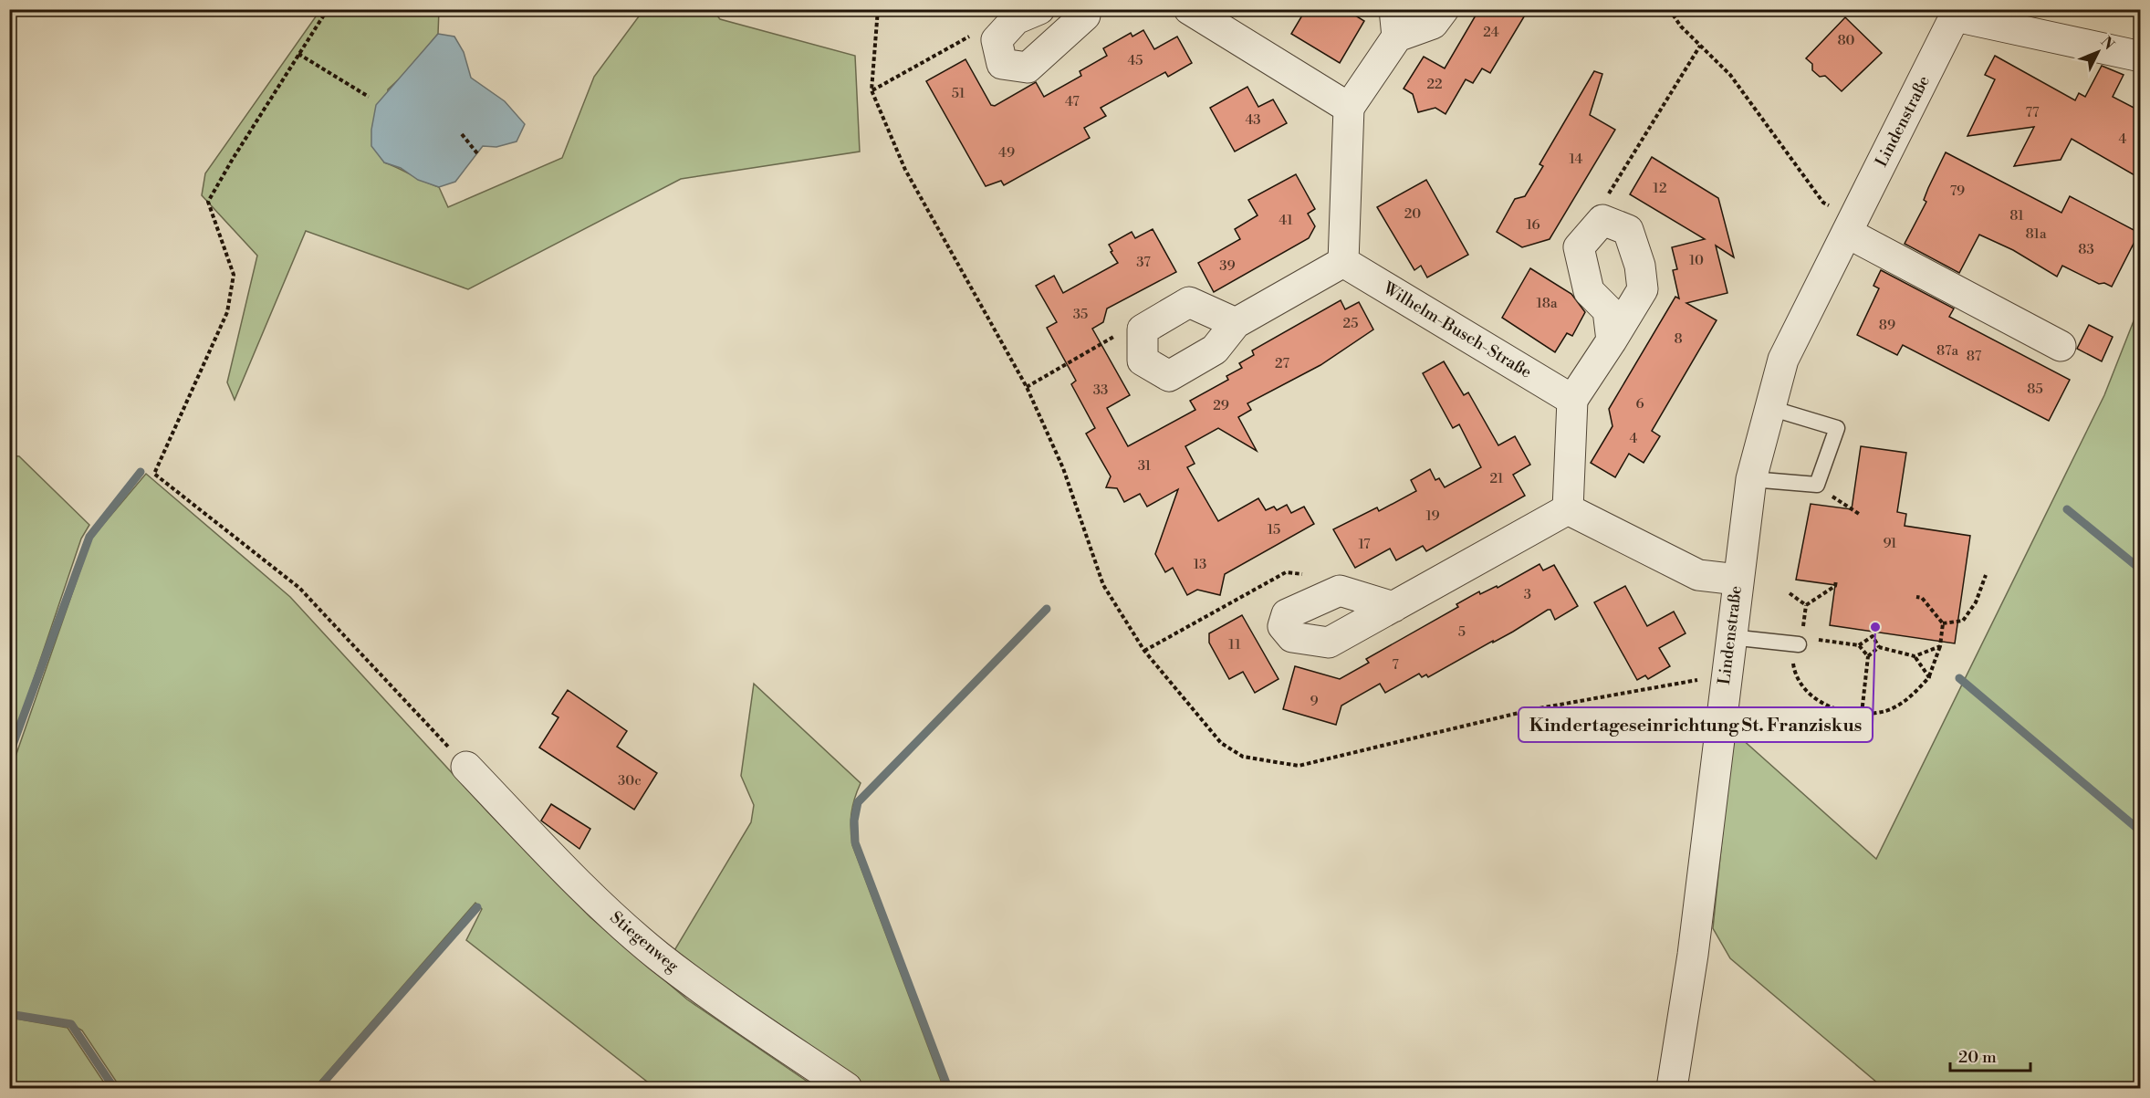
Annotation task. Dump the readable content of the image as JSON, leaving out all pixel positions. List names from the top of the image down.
{
  "streets": {
    "street": ["Lindenstraße", "Wilhelm-Busch-Straße", "Stiegenweg"]
  },
  "places": ["Kindertageseinrichtung St. Franziskus"],
  "house_numbers": [
    "24",
    "80",
    "45",
    "22",
    "51",
    "47",
    "77",
    "43",
    "4",
    "49",
    "14",
    "12",
    "79",
    "20",
    "81",
    "41",
    "16",
    "81a",
    "83",
    "10",
    "37",
    "39",
    "18a",
    "35",
    "25",
    "89",
    "8",
    "87a",
    "87",
    "27",
    "85",
    "33",
    "6",
    "29",
    "4",
    "31",
    "21",
    "19",
    "15",
    "91",
    "17",
    "13",
    "3",
    "5",
    "11",
    "7",
    "9",
    "30c"
  ],
  "scale_bar": "20 m",
  "north": "top right"
}
